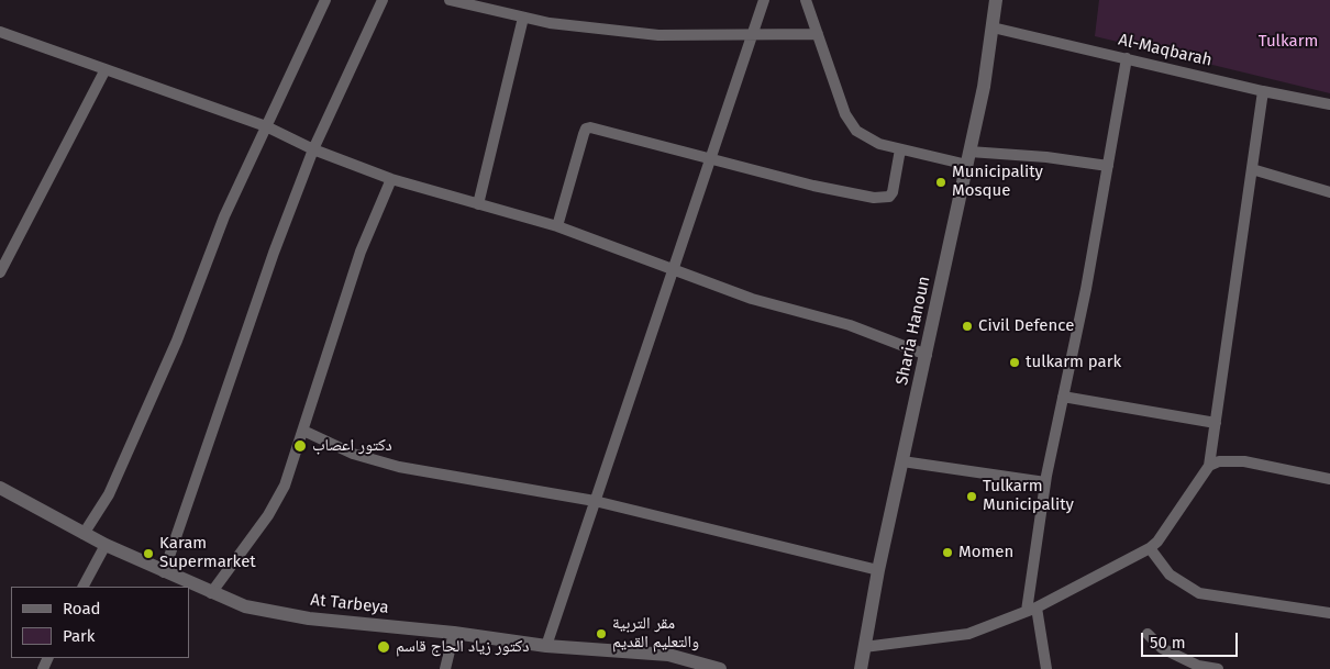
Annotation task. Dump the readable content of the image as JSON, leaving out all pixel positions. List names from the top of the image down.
{
  "streets": {
    "street": ["Al-Maqbarah", "Sharia Hanoun", "At Tarbeya"]
  },
  "crossings": [
    ["Al-Maqbarah", "Sharia Hanoun"]
  ],
  "parks": ["Tulkarm"],
  "places": [
    "Municipality Mosque",
    "Civil Defence",
    "tulkarm park",
    "دكتور اعصاب",
    "Tulkarm Municipality",
    "Momen",
    "Karam Supermarket",
    "مقر التربية والتعليم القديم",
    "دكتور زياد الحاج قاسم"
  ],
  "legend": ["Road", "Park"],
  "scale_bar": "50 m"
}
